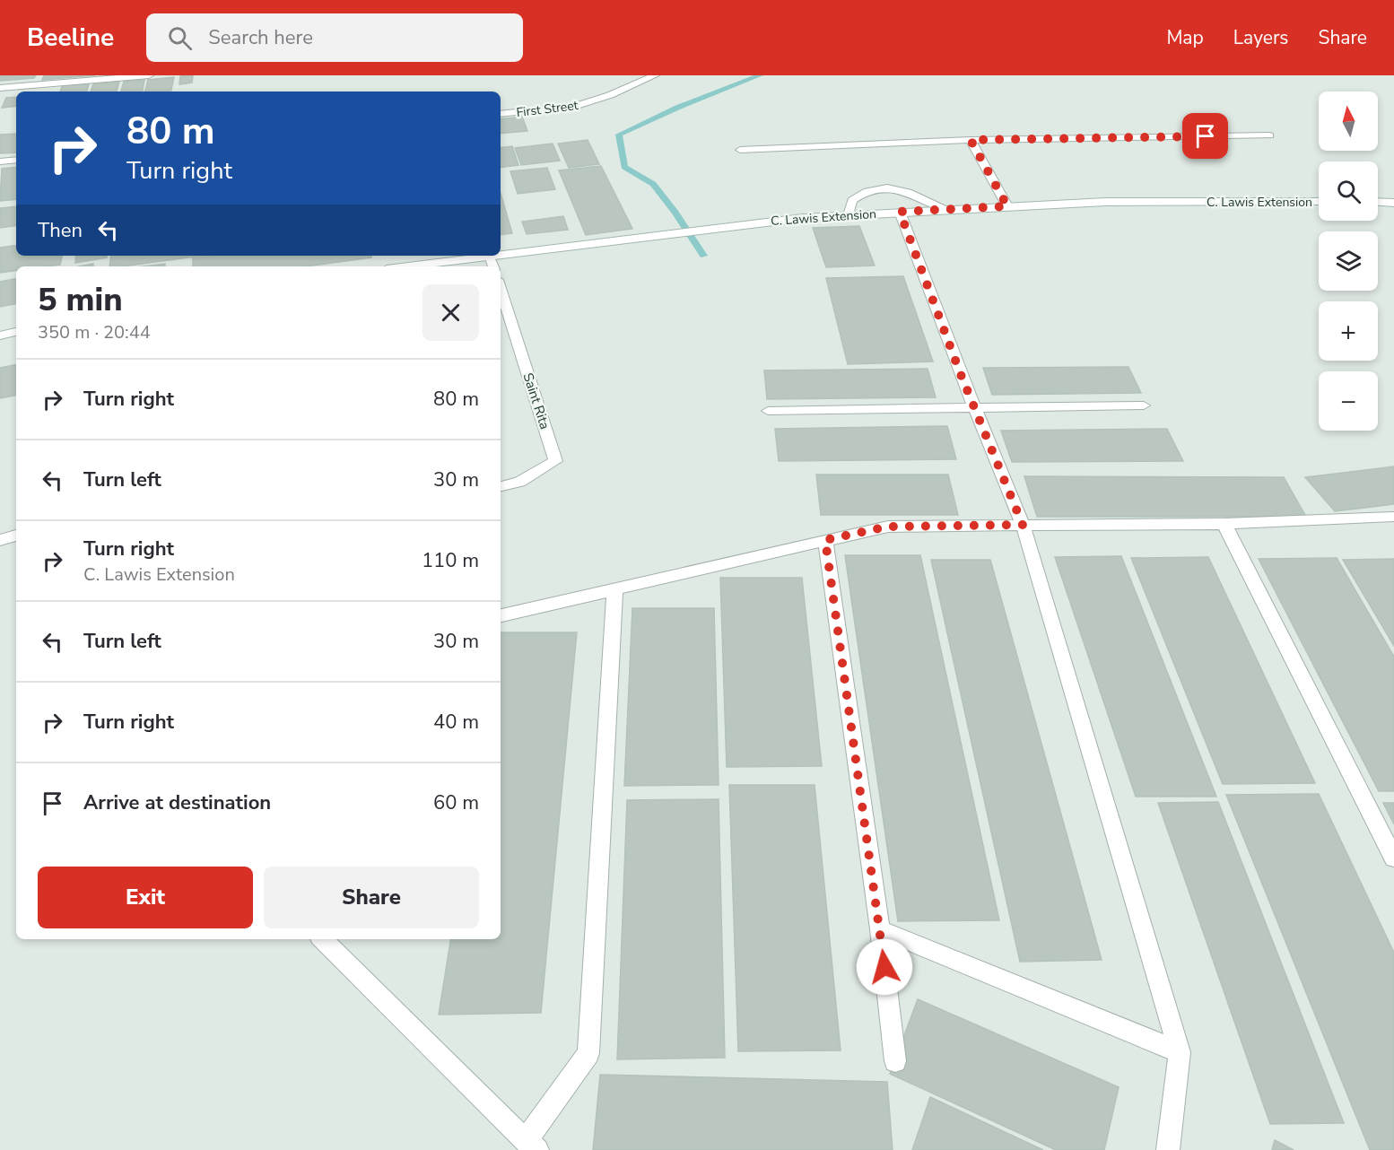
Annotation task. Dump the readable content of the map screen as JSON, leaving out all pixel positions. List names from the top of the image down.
{
  "streets": {
    "street": ["First Street", "C. Lawis Extension", "Saint Rita"]
  },
  "north": "top",
  "page": {
    "header": "Beeline",
    "search": "Search here",
    "nav": ["Map", "Layers", "Share"],
    "map_buttons": ["+", "−"],
    "turn": ["80 m", "Turn right"],
    "then": "Then",
    "heading": ["5 min", "350 m · 20:44"],
    "list": [
      {
        "name": "Turn right",
        "value": "80 m"
      },
      {
        "name": "Turn left",
        "value": "30 m"
      },
      {
        "name": "Turn right",
        "note": "C. Lawis Extension",
        "value": "110 m"
      },
      {
        "name": "Turn left",
        "value": "30 m"
      },
      {
        "name": "Turn right",
        "value": "40 m"
      },
      {
        "name": "Arrive at destination",
        "value": "60 m"
      }
    ],
    "buttons": ["Exit", "Share"]
  }
}
